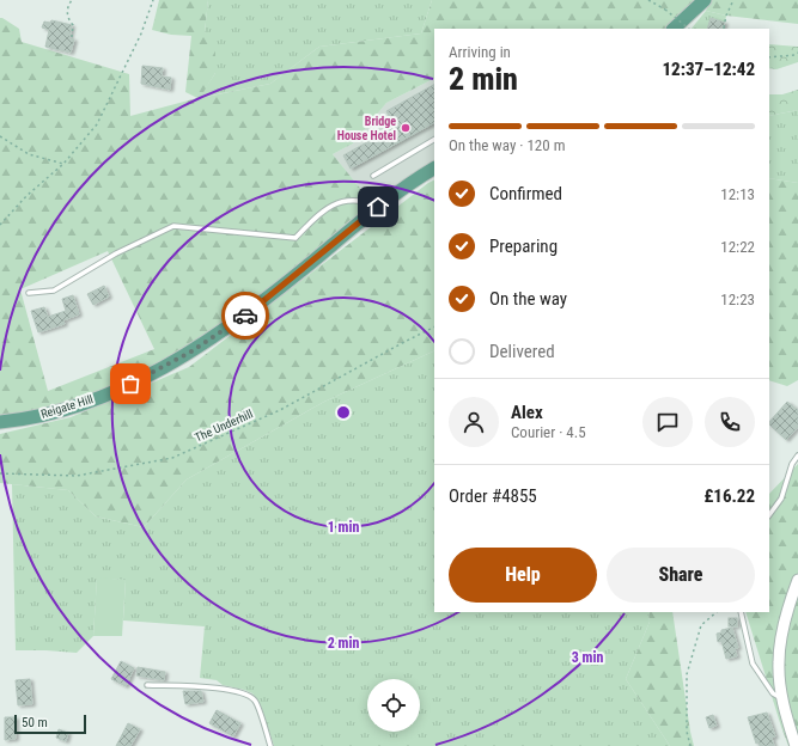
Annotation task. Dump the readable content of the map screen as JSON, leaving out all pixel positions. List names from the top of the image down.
{
  "streets": {
    "main road": ["Reigate Hill"],
    "path": ["The Underhill"]
  },
  "places": ["Bridge House Hotel"],
  "scale_bar": "50 m",
  "page": {
    "heading": ["2 min", "Arriving in", "12:37–12:42"],
    "panel": [
      "Alex",
      "Courier · 4.5",
      "Order #4855",
      "£16.22"
    ],
    "bar": "On the way · 120 m",
    "list": [
      ["Confirmed", "12:13"],
      ["Preparing", "12:22"],
      ["On the way", "12:23"],
      "Delivered"
    ],
    "buttons": ["Help", "Share"],
    "scale": "50 m"
  },
  "rings": ["1 min", "2 min", "3 min"]
}
